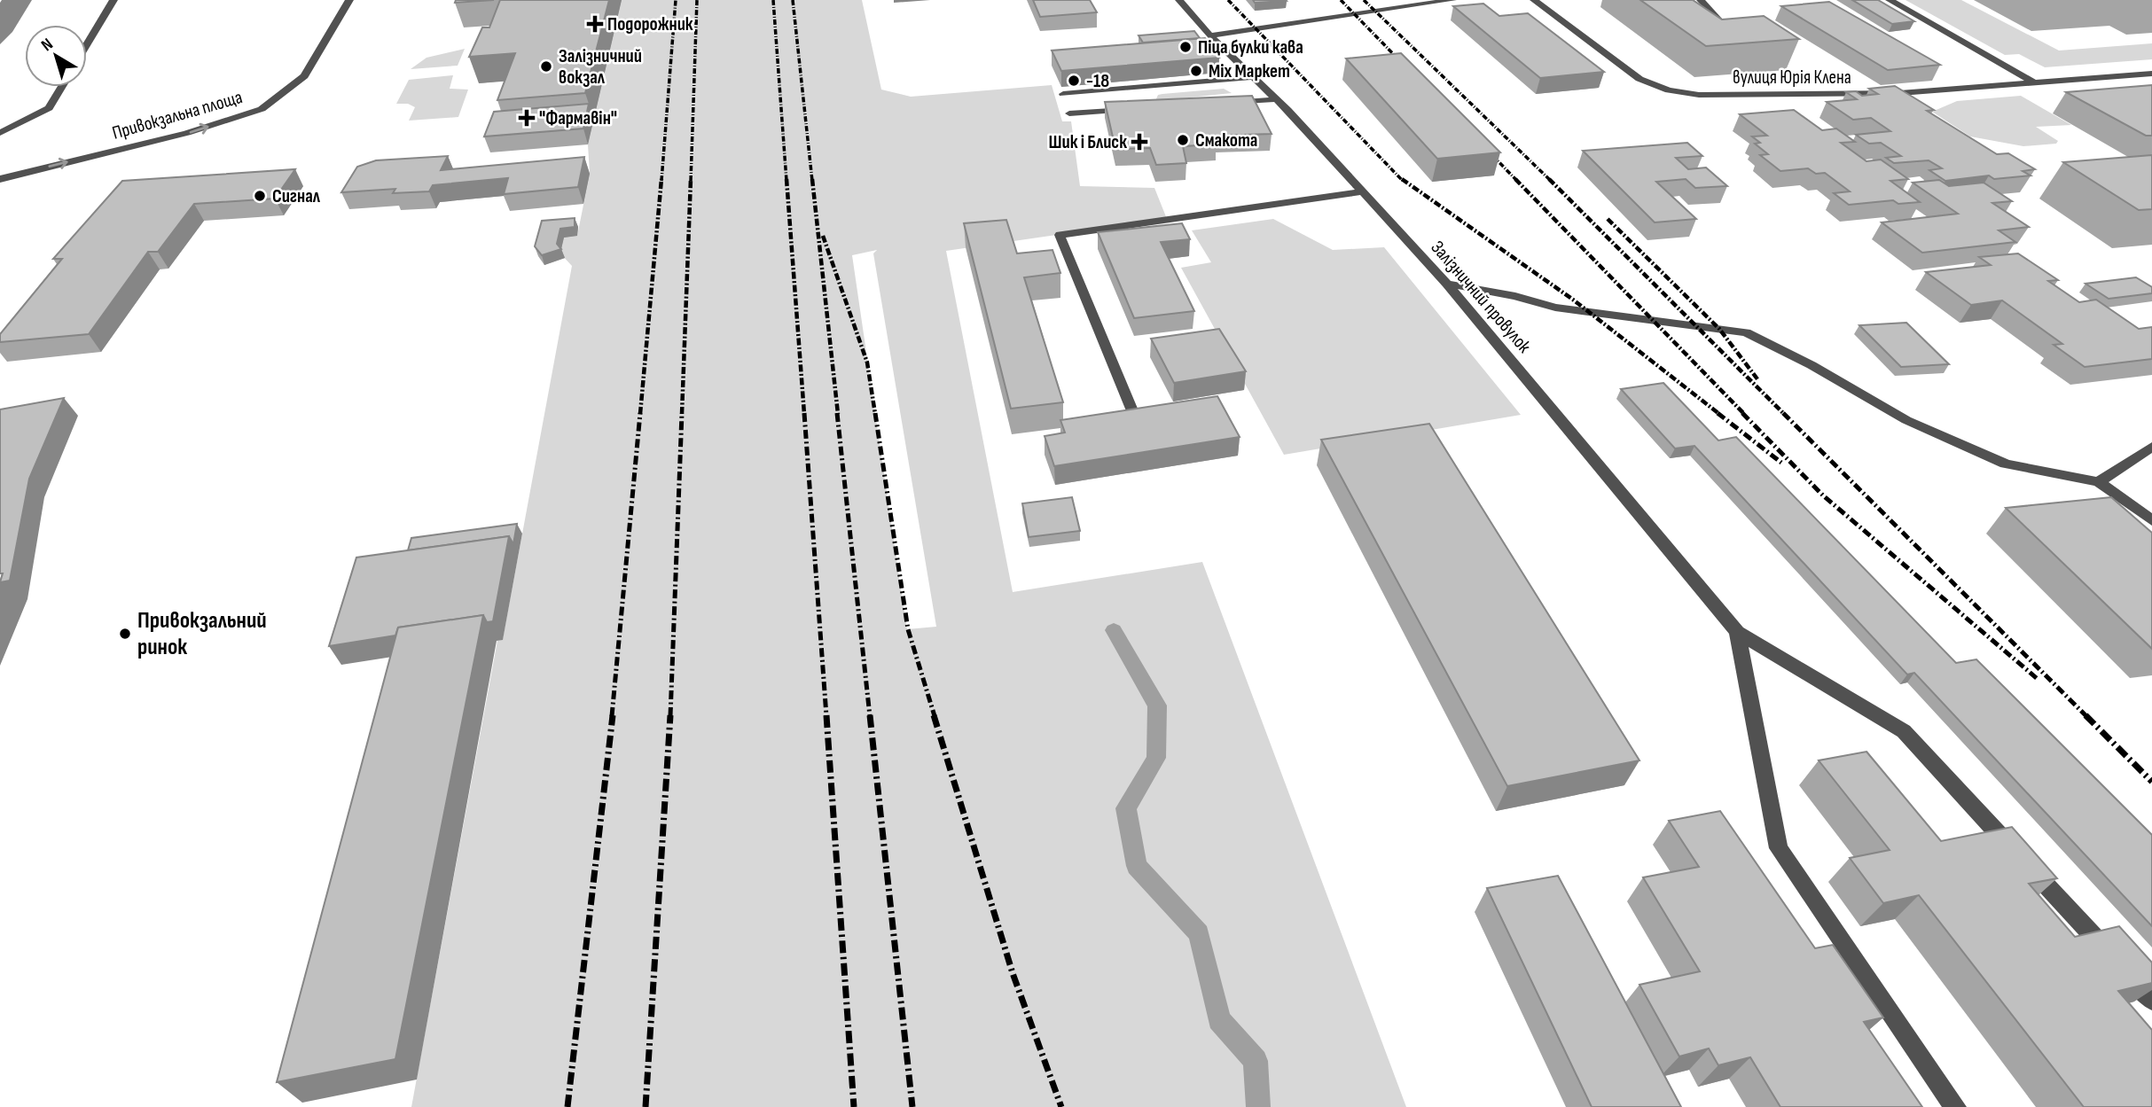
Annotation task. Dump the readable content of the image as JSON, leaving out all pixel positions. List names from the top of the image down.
{
  "streets": {
    "street": ["вулиця Юрія Клена", "Привокзальна площа", "Залізничний провулок"]
  },
  "one_way": ["Привокзальна площа"],
  "places": {
    "health": ["Подорожник", "\"Фармавін\"", "Шик і Блиск"],
    "other": [
      "Піца булки кава",
      "Залізничний вокзал",
      "Mix Маркет",
      "-18",
      "Смакота",
      "Сигнал",
      "Привокзальний ринок"
    ]
  },
  "north": "top left"
}
